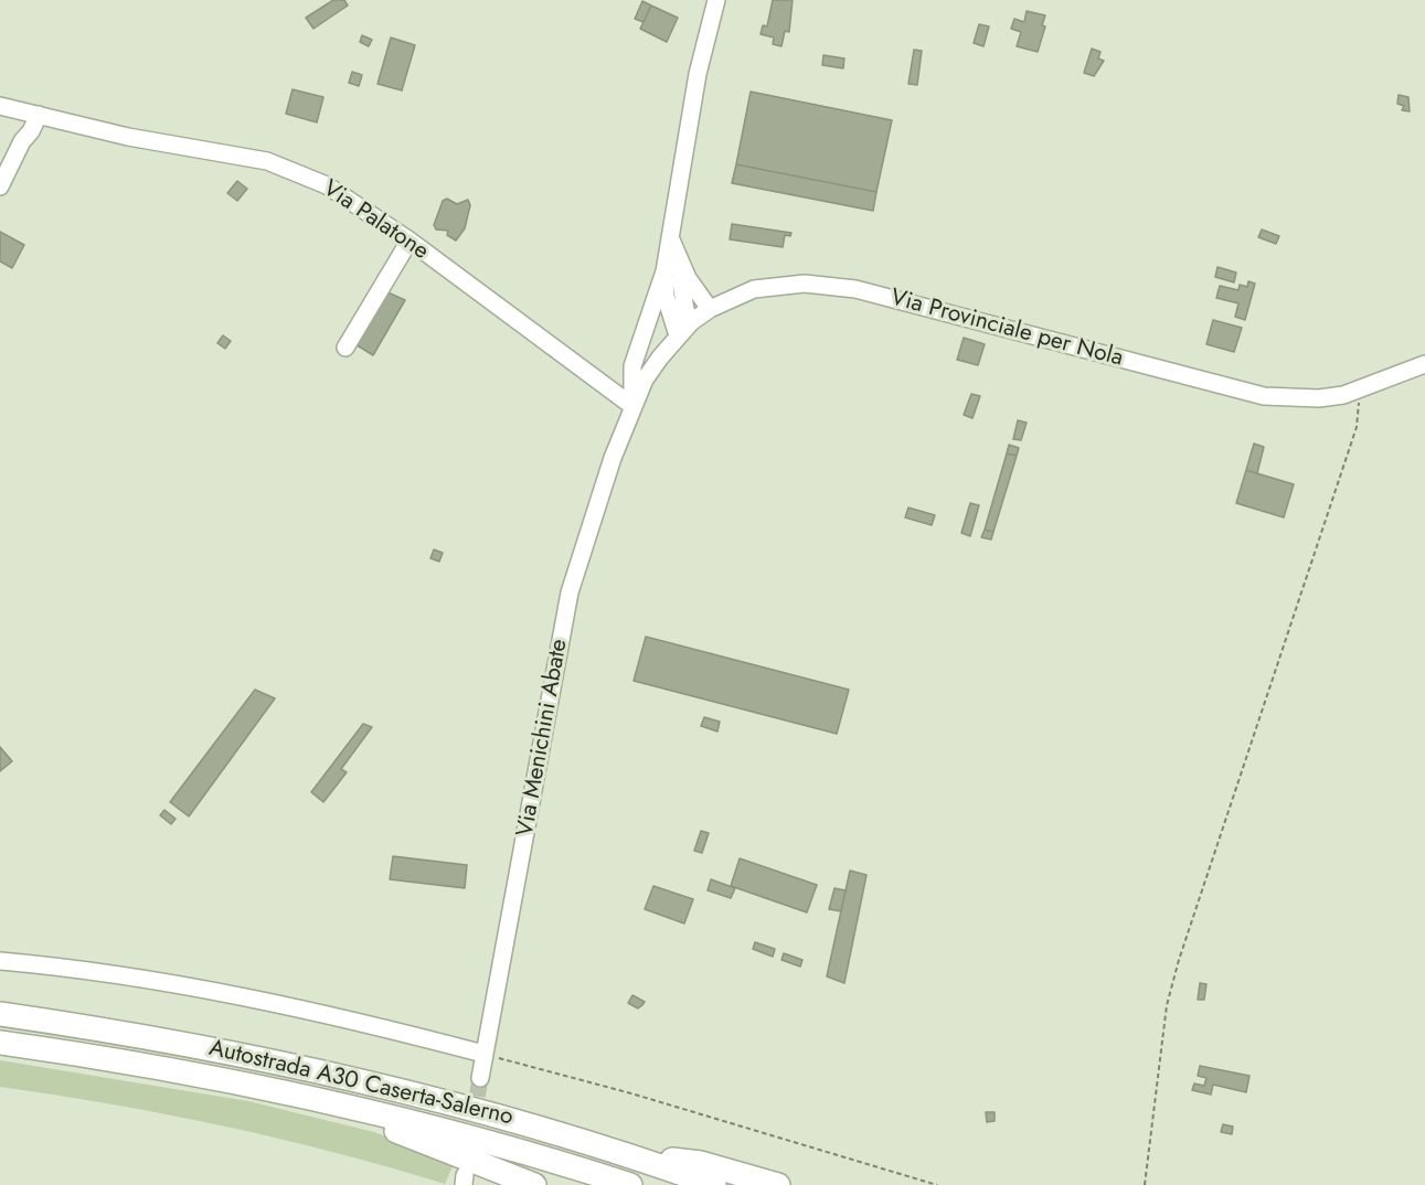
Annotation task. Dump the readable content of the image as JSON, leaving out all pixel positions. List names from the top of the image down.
{
  "streets": {
    "highway": ["Autostrada A30 Caserta-Salerno"],
    "street": ["Via Palatone", "Via Provinciale per Nola", "Via Menichini Abate"]
  },
  "crossings": [
    ["Via Palatone", "Via Provinciale per Nola"],
    ["Via Palatone", "Via Menichini Abate"],
    ["Via Provinciale per Nola", "Via Menichini Abate"]
  ]
}
